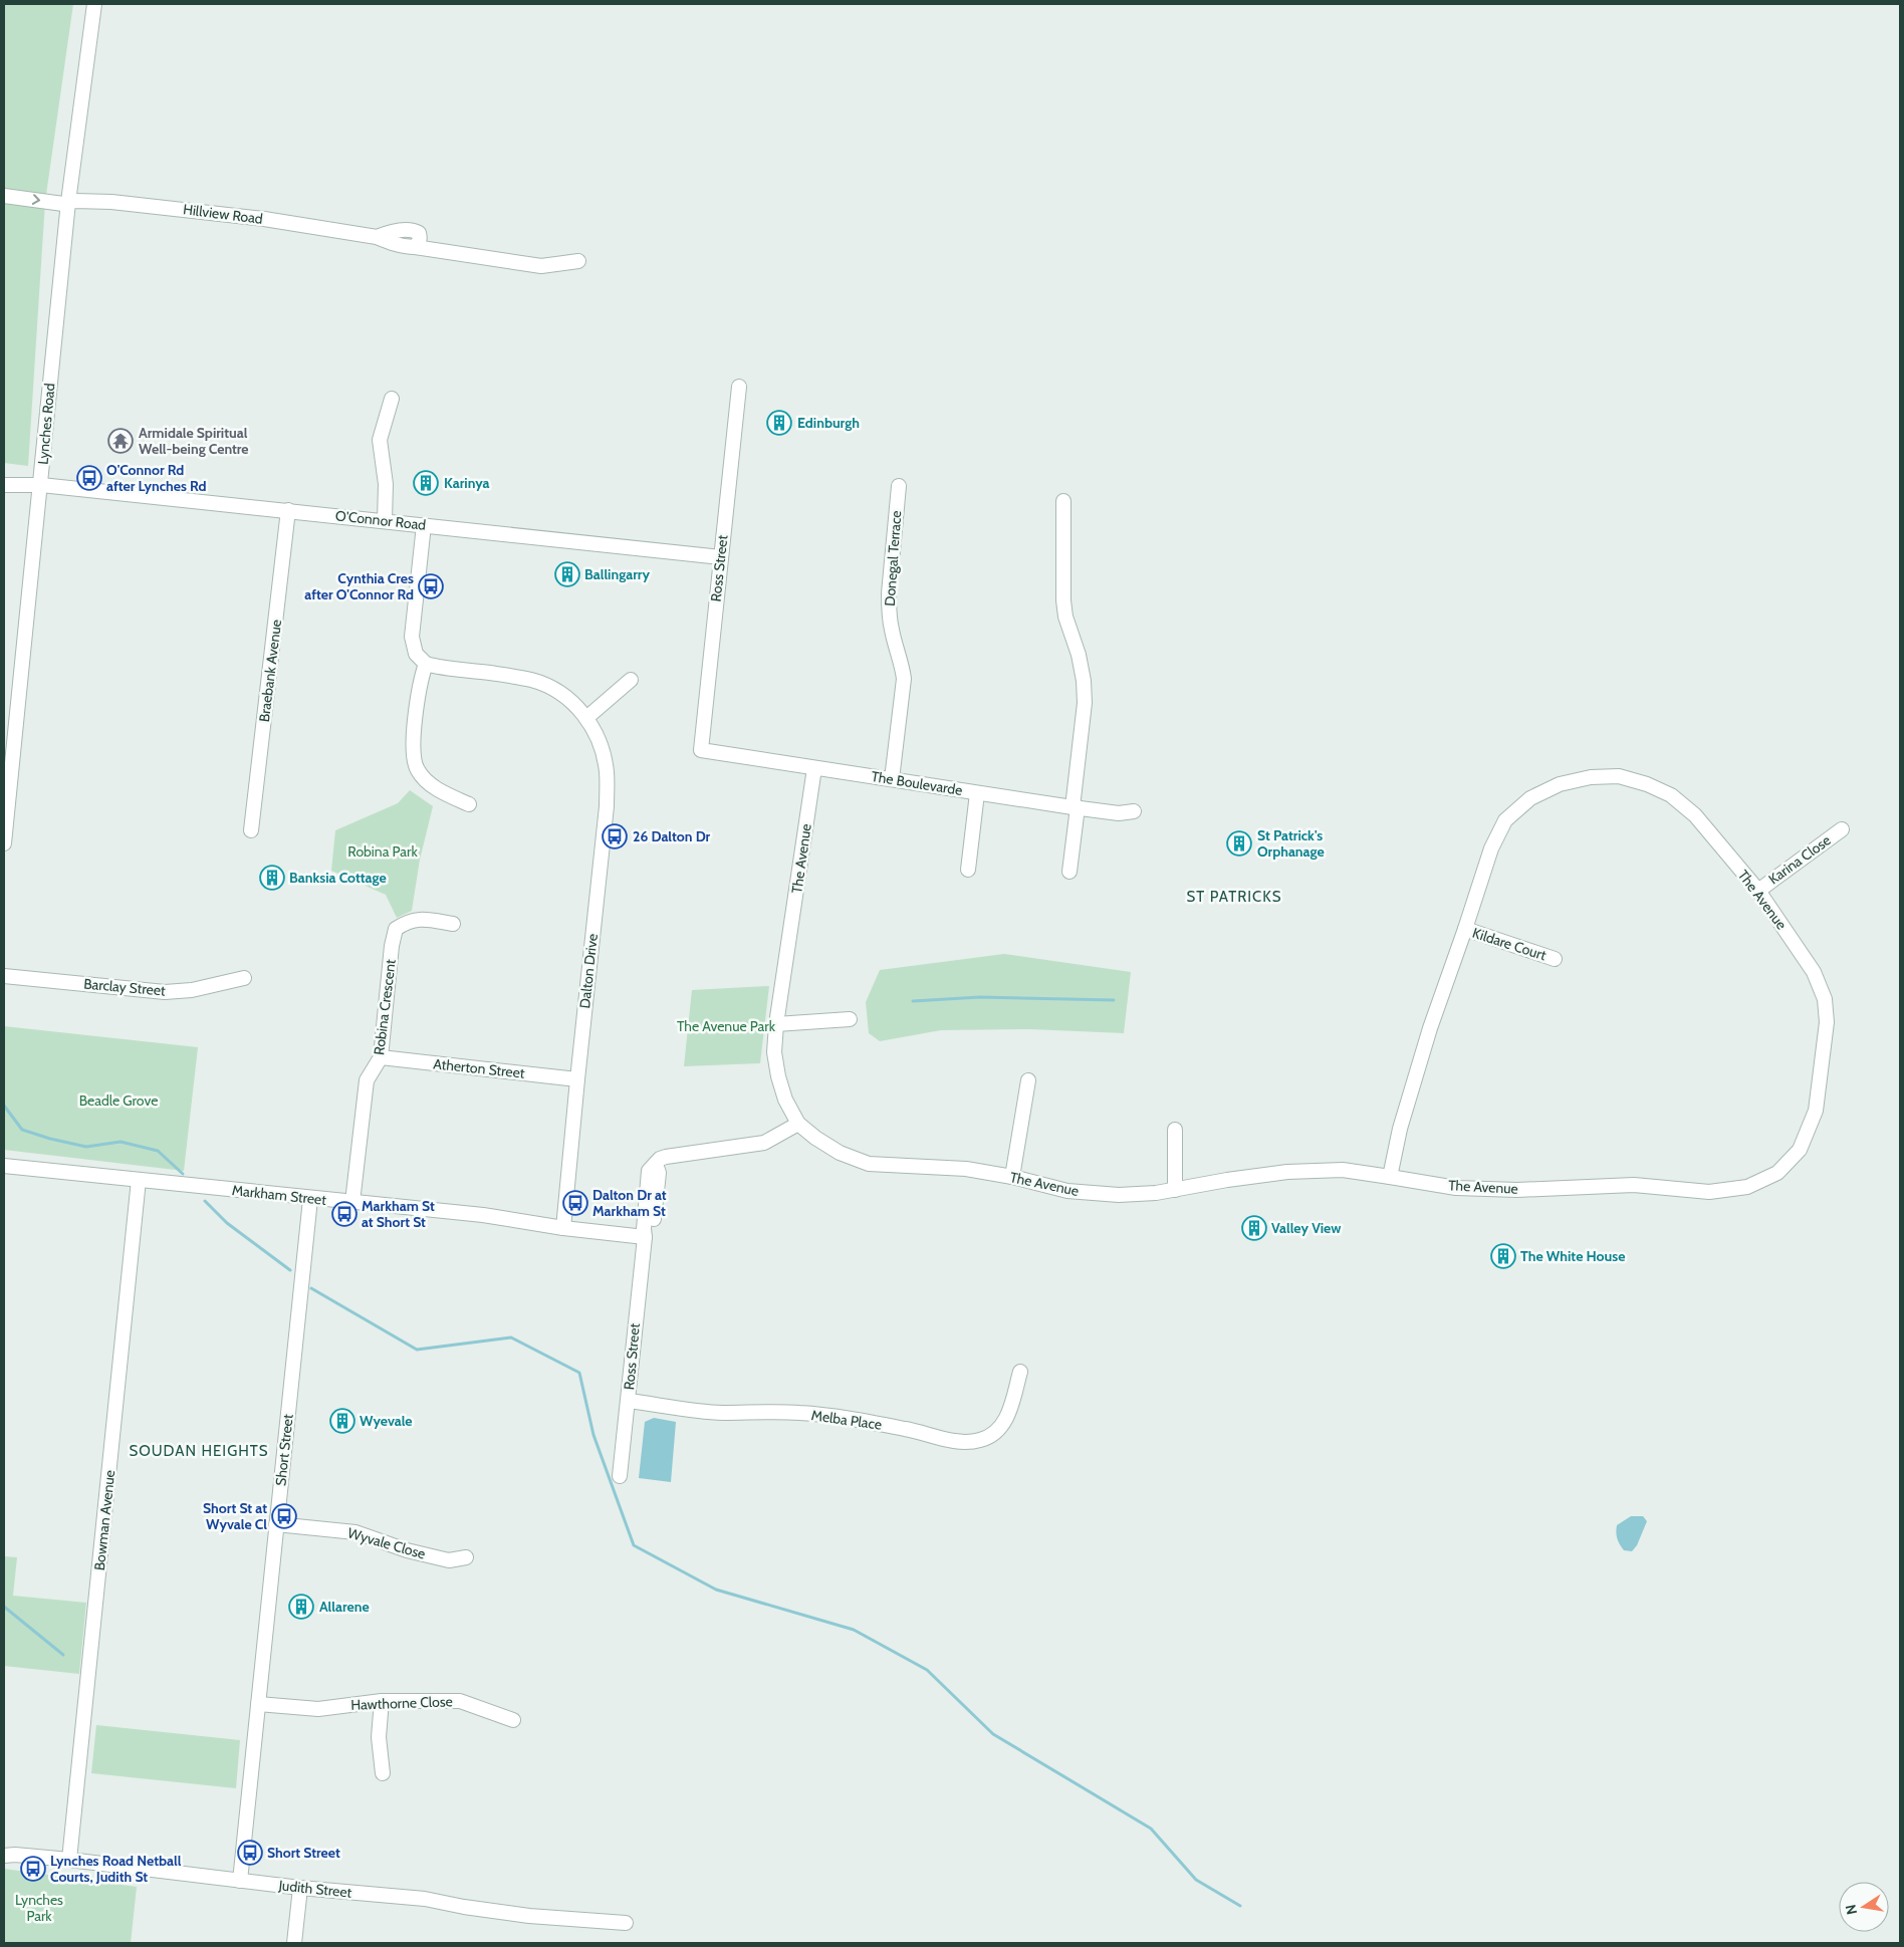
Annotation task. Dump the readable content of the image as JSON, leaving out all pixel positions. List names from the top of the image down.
{
  "streets": {
    "street": [
      "Hillview Road",
      "Lynches Road",
      "O'Connor Road",
      "Donegal Terrace",
      "Ross Street",
      "Braebank Avenue",
      "The Boulevarde",
      "The Avenue",
      "Karina Close",
      "Kildare Court",
      "Dalton Drive",
      "Barclay Street",
      "Robina Crescent",
      "Atherton Street",
      "Markham Street",
      "Melba Place",
      "Short Street",
      "Bowman Avenue",
      "Wyvale Close",
      "Hawthorne Close",
      "Judith Street"
    ]
  },
  "crossings": [
    ["Hillview Road", "Lynches Road"],
    ["Lynches Road", "O'Connor Road"],
    ["O'Connor Road", "Ross Street"],
    ["O'Connor Road", "Braebank Avenue"],
    ["Donegal Terrace", "The Boulevarde"],
    ["Ross Street", "The Boulevarde"],
    ["Ross Street", "The Avenue"],
    ["Ross Street", "Markham Street"],
    ["Ross Street", "Melba Place"],
    ["The Boulevarde", "The Avenue"],
    ["The Avenue", "Karina Close"],
    ["The Avenue", "Kildare Court"],
    ["Dalton Drive", "Atherton Street"],
    ["Dalton Drive", "Markham Street"],
    ["Robina Crescent", "Atherton Street"],
    ["Robina Crescent", "Markham Street"],
    ["Markham Street", "Short Street"],
    ["Markham Street", "Bowman Avenue"],
    ["Short Street", "Wyvale Close"],
    ["Short Street", "Hawthorne Close"],
    ["Short Street", "Judith Street"],
    ["Bowman Avenue", "Judith Street"]
  ],
  "districts": ["ST PATRICKS", "SOUDAN HEIGHTS"],
  "parks": [
    "Robina Park",
    "The Avenue Park",
    "Beadle Grove",
    "Lynches Park"
  ],
  "places": {
    "building": [
      "Edinburgh",
      "Karinya",
      "Ballingarry",
      "St Patrick's Orphanage",
      "Banksia Cottage",
      "Valley View",
      "The White House",
      "Wyevale",
      "Allarene"
    ],
    "temple": ["Armidale Spiritual Well-being Centre"],
    "bus stop": [
      "O'Connor Rd after Lynches Rd",
      "Cynthia Cres after O'Connor Rd",
      "26 Dalton Dr",
      "Dalton Dr at Markham St",
      "Markham St at Short St",
      "Short St at Wyvale Cl",
      "Short Street",
      "Lynches Road Netball Courts, Judith St"
    ]
  },
  "north": "left"
}
